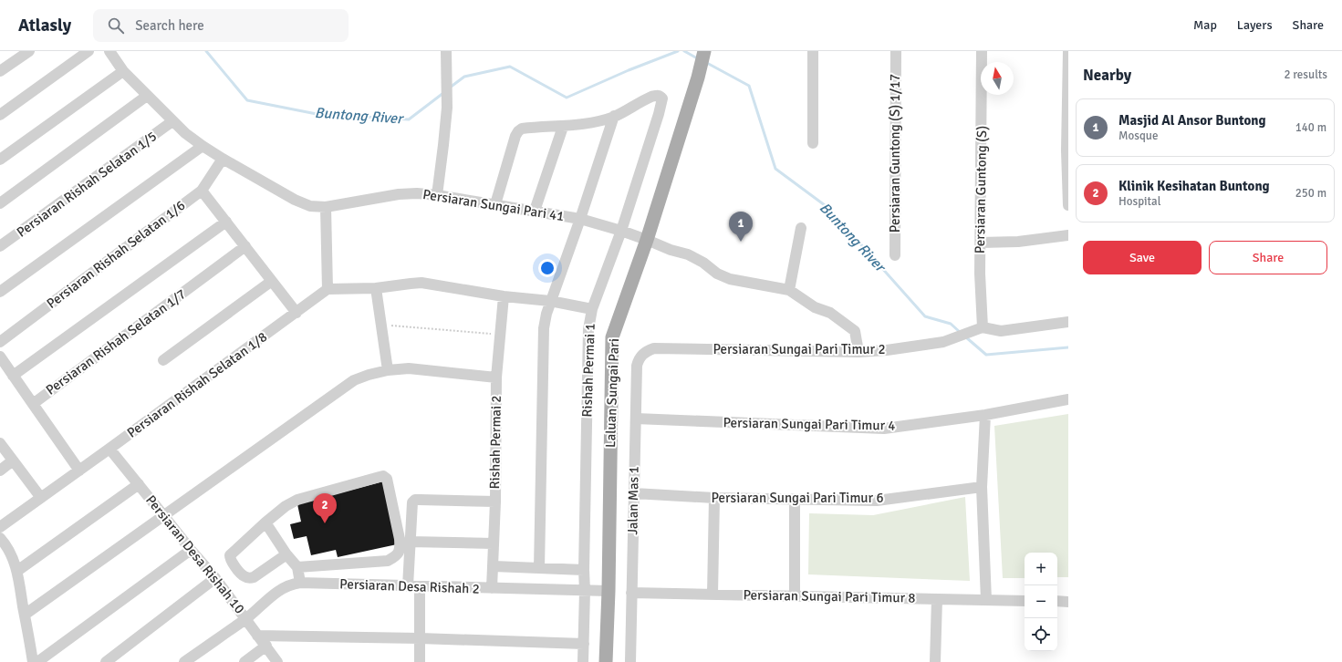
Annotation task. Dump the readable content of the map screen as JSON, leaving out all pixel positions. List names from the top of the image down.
{
  "streets": {
    "main road": ["Laluan Sungai Pari"],
    "street": [
      "Persiaran Guntong (S) 1/17",
      "Persiaran Rishah Selatan 1/5",
      "Persiaran Guntong (S)",
      "Persiaran Sungai Pari 41",
      "Persiaran Rishah Selatan 1/6",
      "Persiaran Rishah Selatan 1/7",
      "Persiaran Sungai Pari Timur 2",
      "Rishah Permai 1",
      "Persiaran Rishah Selatan 1/8",
      "Persiaran Sungai Pari Timur 4",
      "Rishah Permai 2",
      "Persiaran Sungai Pari Timur 6",
      "Jalan Mas 1",
      "Persiaran Desa Rishah 10",
      "Persiaran Desa Rishah 2",
      "Persiaran Sungai Pari Timur 8"
    ]
  },
  "crossings": [
    ["Persiaran Rishah Selatan 1/5", "Persiaran Sungai Pari 41"],
    ["Persiaran Guntong (S)", "Persiaran Sungai Pari Timur 2"],
    ["Persiaran Sungai Pari 41", "Persiaran Rishah Selatan 1/6"],
    ["Persiaran Sungai Pari 41", "Rishah Permai 1"],
    ["Persiaran Sungai Pari 41", "Laluan Sungai Pari"],
    ["Persiaran Sungai Pari Timur 2", "Jalan Mas 1"],
    ["Rishah Permai 1", "Persiaran Desa Rishah 2"],
    ["Persiaran Rishah Selatan 1/8", "Persiaran Desa Rishah 10"],
    ["Laluan Sungai Pari", "Persiaran Desa Rishah 2"],
    ["Persiaran Sungai Pari Timur 4", "Jalan Mas 1"],
    ["Rishah Permai 2", "Persiaran Desa Rishah 2"],
    ["Persiaran Sungai Pari Timur 6", "Jalan Mas 1"],
    ["Jalan Mas 1", "Persiaran Sungai Pari Timur 8"],
    ["Persiaran Desa Rishah 10", "Persiaran Desa Rishah 2"]
  ],
  "water": ["Buntong River"],
  "north": "top",
  "page": {
    "header": "Atlasly",
    "search": "Search here",
    "nav": ["Map", "Layers", "Share"],
    "heading": ["Nearby", "2 results"],
    "list": [
      {
        "mark": "1",
        "name": "Masjid Al Ansor Buntong",
        "note": "Mosque",
        "value": "140 m"
      },
      {
        "mark": "2",
        "name": "Klinik Kesihatan Buntong",
        "note": "Hospital",
        "value": "250 m"
      }
    ],
    "pins": ["1", "2"],
    "buttons": ["Save", "Share"],
    "map_buttons": ["+", "−"]
  }
}
